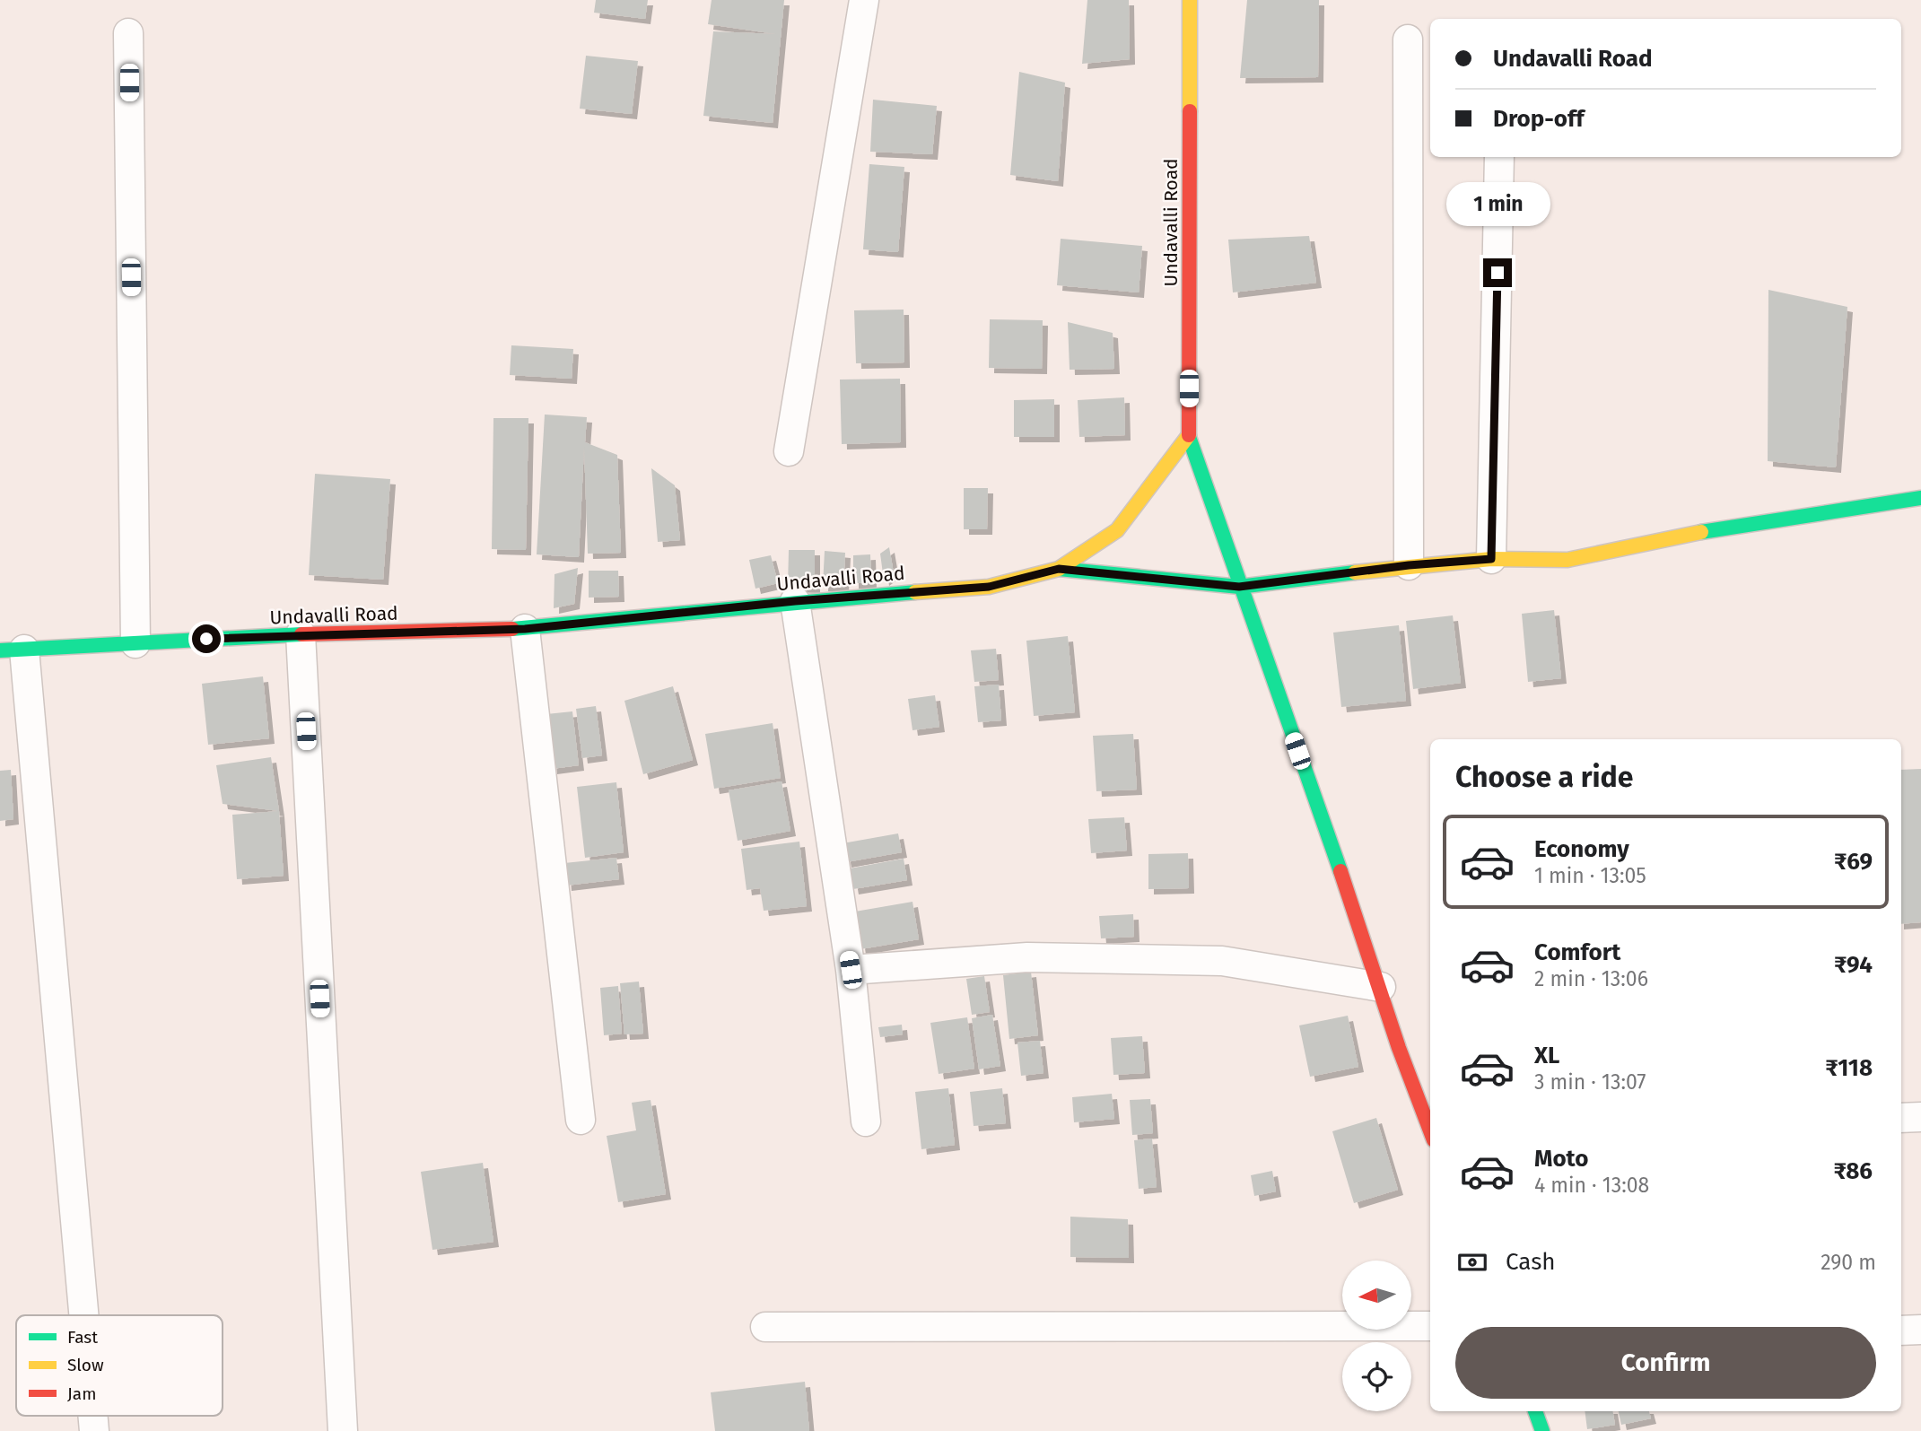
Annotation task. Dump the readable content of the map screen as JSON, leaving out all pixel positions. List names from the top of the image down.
{
  "streets": {
    "main road": ["Undavalli Road"]
  },
  "legend": ["Fast", "Slow", "Jam"],
  "north": "left",
  "page": {
    "banner": ["Undavalli Road", "Drop-off"],
    "bubble": "1 min",
    "heading": "Choose a ride",
    "list": [
      {
        "name": "Economy",
        "note": "1 min · 13:05",
        "value": "₹69"
      },
      {
        "name": "Comfort",
        "note": "2 min · 13:06",
        "value": "₹94"
      },
      {
        "name": "XL",
        "note": "3 min · 13:07",
        "value": "₹118"
      },
      {
        "name": "Moto",
        "note": "4 min · 13:08",
        "value": "₹86"
      }
    ],
    "pay": ["Cash", "290 m"],
    "buttons": "Confirm"
  }
}
